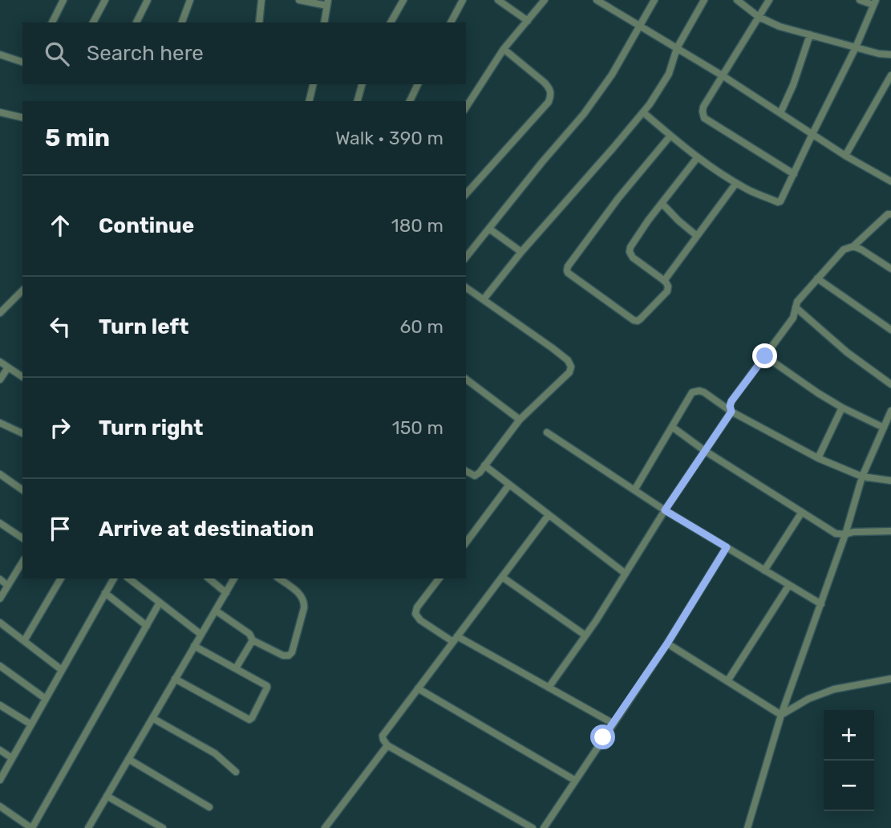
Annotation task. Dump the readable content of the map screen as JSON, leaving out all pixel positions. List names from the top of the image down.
{
  "page": {
    "search": "Search here",
    "heading": ["5 min", "Walk · 390 m"],
    "list": [
      ["Continue", "180 m"],
      ["Turn left", "60 m"],
      ["Turn right", "150 m"],
      "Arrive at destination"
    ],
    "map_buttons": ["+", "−"]
  }
}
